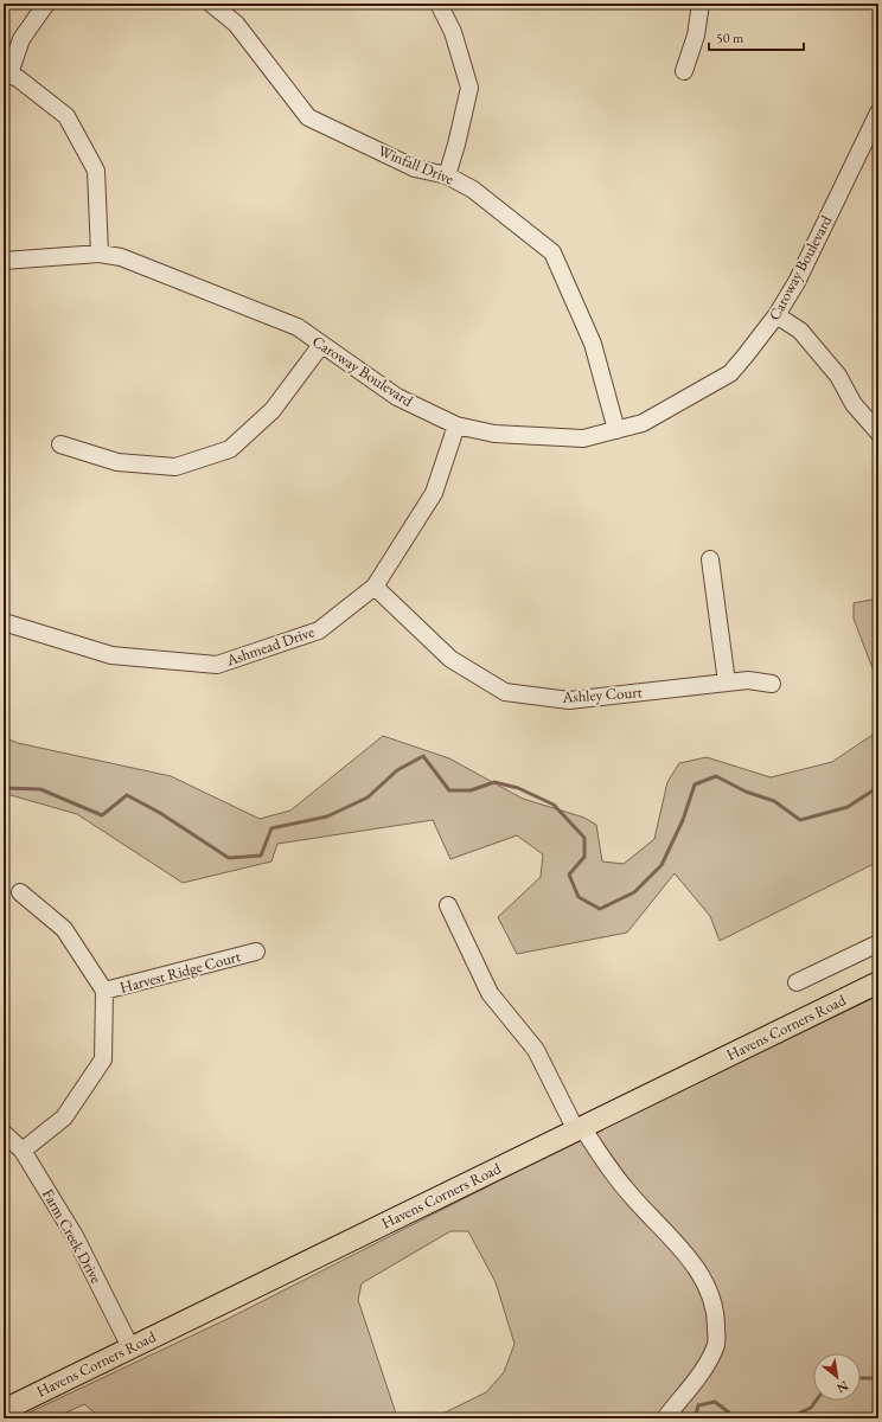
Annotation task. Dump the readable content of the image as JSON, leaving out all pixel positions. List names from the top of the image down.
{
  "streets": {
    "main road": ["Havens Corners Road"],
    "street": [
      "Winfall Drive",
      "Caroway Boulevard",
      "Ashmead Drive",
      "Ashley Court",
      "Harvest Ridge Court",
      "Farm Creek Drive"
    ]
  },
  "crossings": [
    ["Winfall Drive", "Caroway Boulevard"],
    ["Caroway Boulevard", "Ashmead Drive"],
    ["Ashmead Drive", "Ashley Court"],
    ["Havens Corners Road", "Farm Creek Drive"]
  ],
  "scale_bar": "50 m",
  "north": "bottom right"
}
